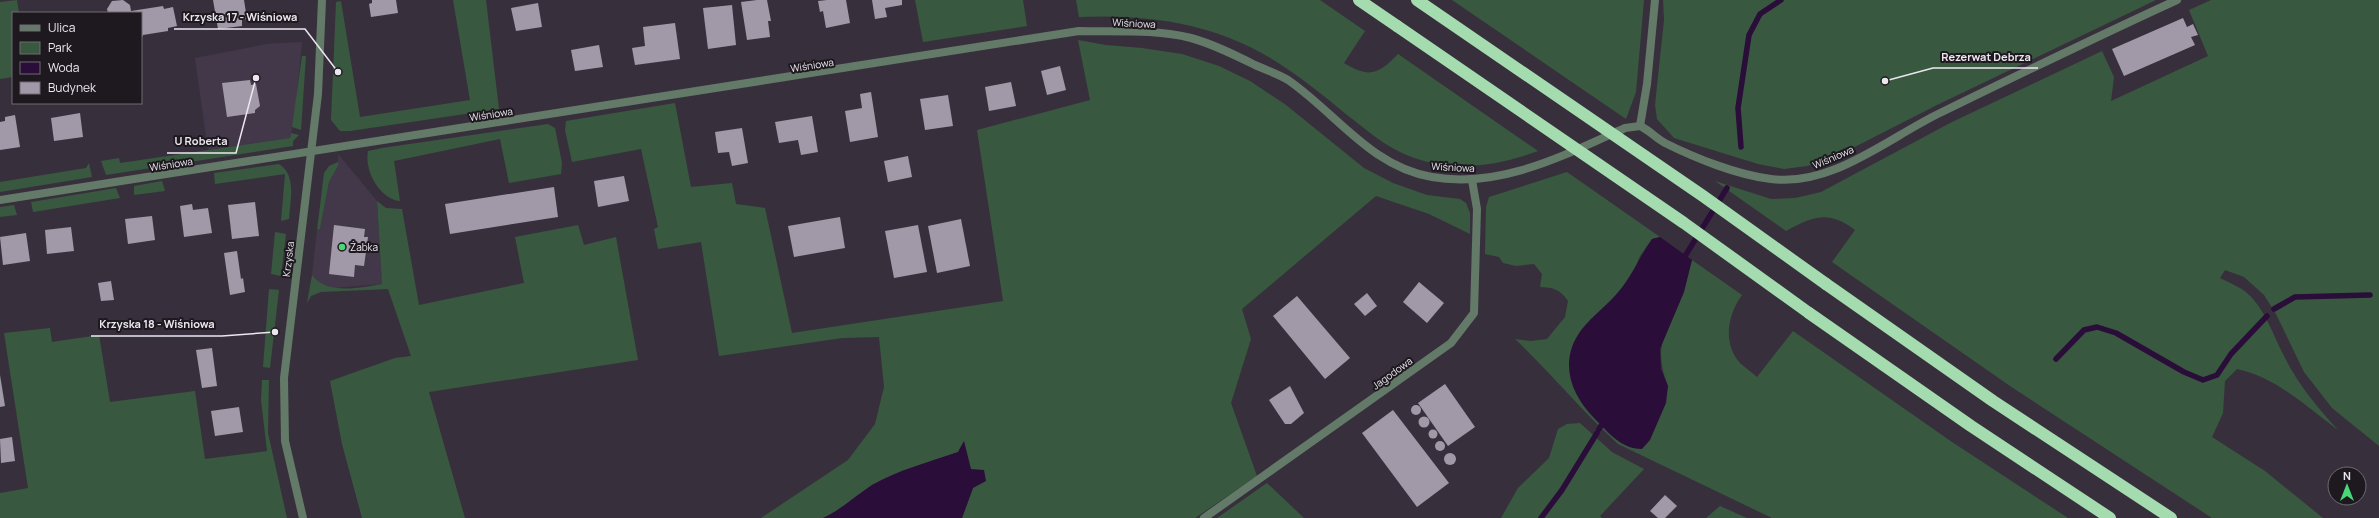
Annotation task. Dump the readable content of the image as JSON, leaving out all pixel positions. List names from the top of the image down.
{
  "streets": {
    "street": ["Wiśniowa", "Krzyska", "Jagodowa"]
  },
  "crossings": [
    ["Wiśniowa", "Krzyska"],
    ["Wiśniowa", "Jagodowa"]
  ],
  "places": [
    "Krzyska 17 - Wiśniowa",
    "U Roberta",
    "Rezerwat Debrza",
    "Żabka",
    "Krzyska 18 - Wiśniowa"
  ],
  "legend": [
    "Ulica",
    "Park",
    "Woda",
    "Budynek"
  ],
  "north": "top"
}
